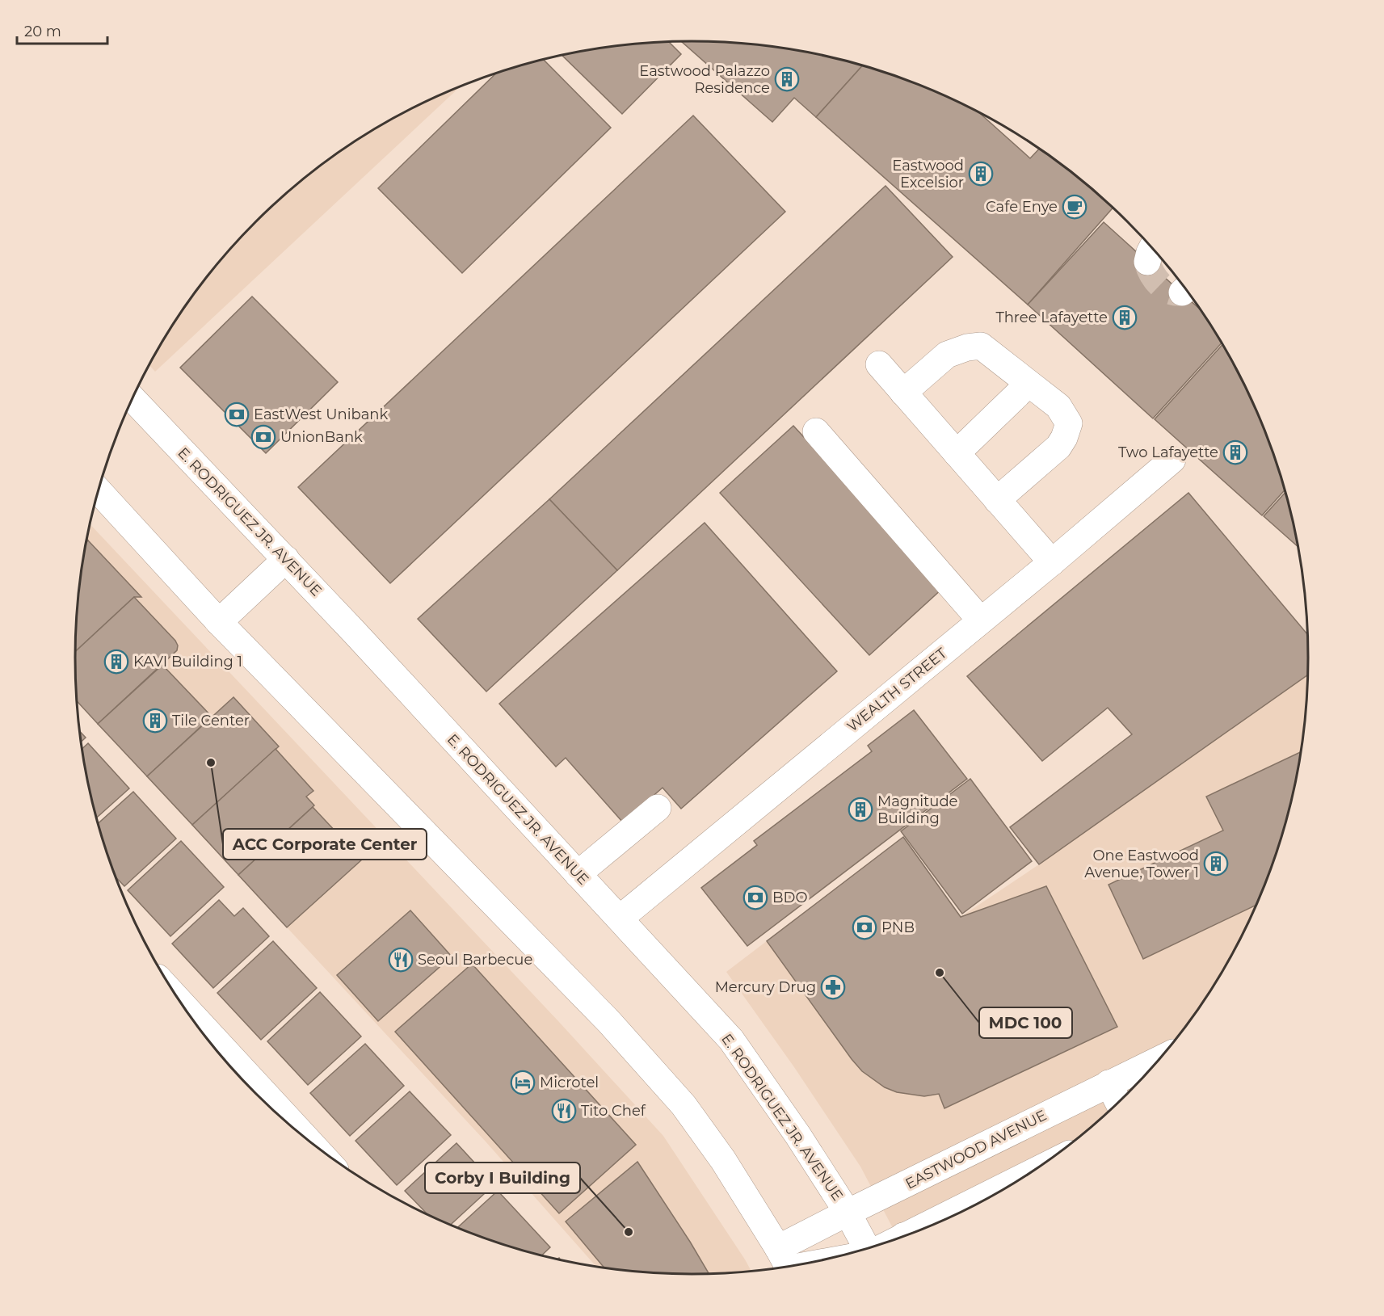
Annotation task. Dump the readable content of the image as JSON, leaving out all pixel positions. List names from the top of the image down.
{
  "streets": {
    "main road": ["E. RODRIGUEZ JR. AVENUE", "WEALTH STREET", "EASTWOOD AVENUE"]
  },
  "crossings": [
    ["E. RODRIGUEZ JR. AVENUE", "WEALTH STREET"],
    ["E. RODRIGUEZ JR. AVENUE", "EASTWOOD AVENUE"]
  ],
  "places": {
    "building": [
      "Eastwood Palazzo Residence",
      "Eastwood Excelsior",
      "Three Lafayette",
      "Two Lafayette",
      "KAVI Building 1",
      "Tile Center",
      "Magnitude Building",
      "One Eastwood Avenue, Tower 1"
    ],
    "cafe": ["Cafe Enye"],
    "bank": [
      "EastWest Unibank",
      "UnionBank",
      "BDO",
      "PNB"
    ],
    "other": ["ACC Corporate Center", "MDC 100", "Corby I Building"],
    "restaurant": ["Seoul Barbecue", "Tito Chef"],
    "pharmacy": ["Mercury Drug"],
    "hotel": ["Microtel"]
  },
  "scale_bar": "20 m"
}
